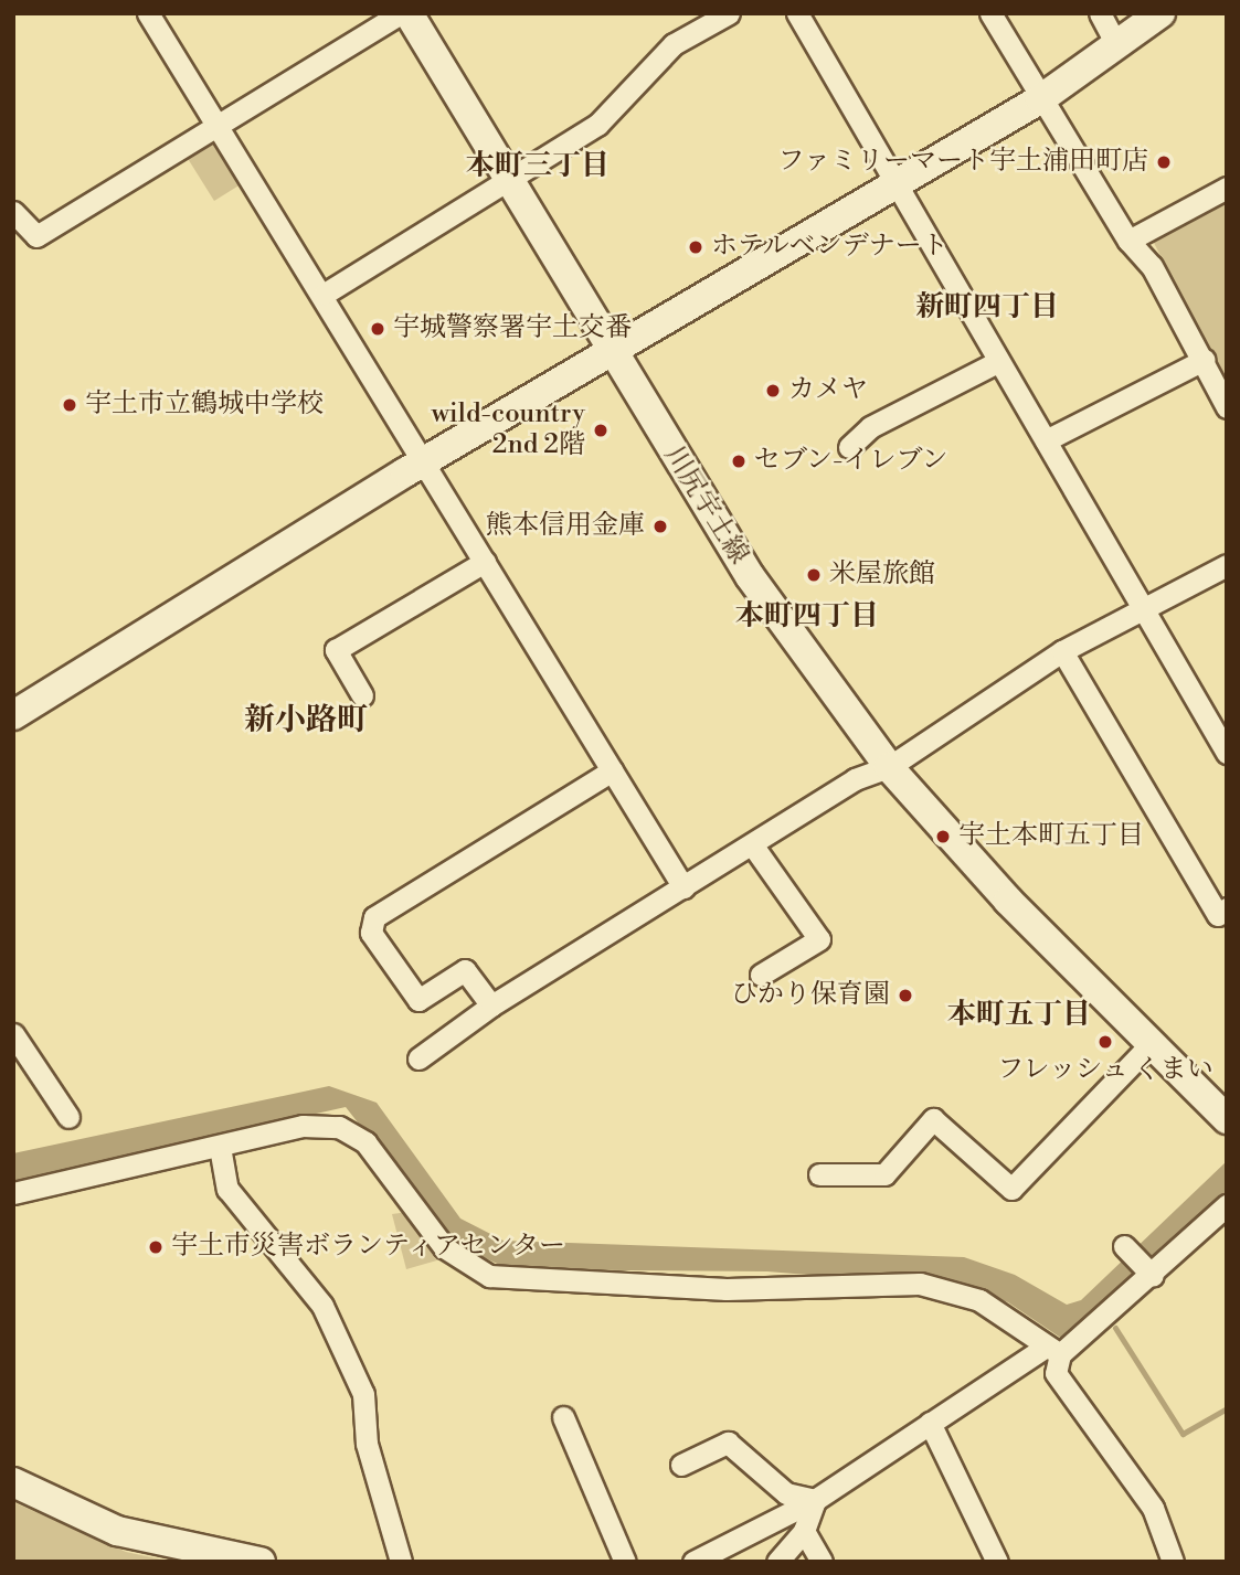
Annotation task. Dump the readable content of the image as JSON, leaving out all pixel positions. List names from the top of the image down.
{
  "streets": {
    "street": ["川尻宇土線"]
  },
  "districts": [
    "本町三丁目",
    "新町四丁目",
    "本町四丁目",
    "新小路町",
    "本町五丁目"
  ],
  "places": [
    "ファミリーマート宇土浦田町店",
    "ホテルベンデナート",
    "宇城警察署宇土交番",
    "カメヤ",
    "宇土市立鶴城中学校",
    "wild-country 2nd 2階",
    "セブン-イレブン",
    "熊本信用金庫",
    "米屋旅館",
    "宇土本町五丁目",
    "ひかり保育園",
    "フレッシュ くまい",
    "宇土市災害ボランティアセンター"
  ]
}
